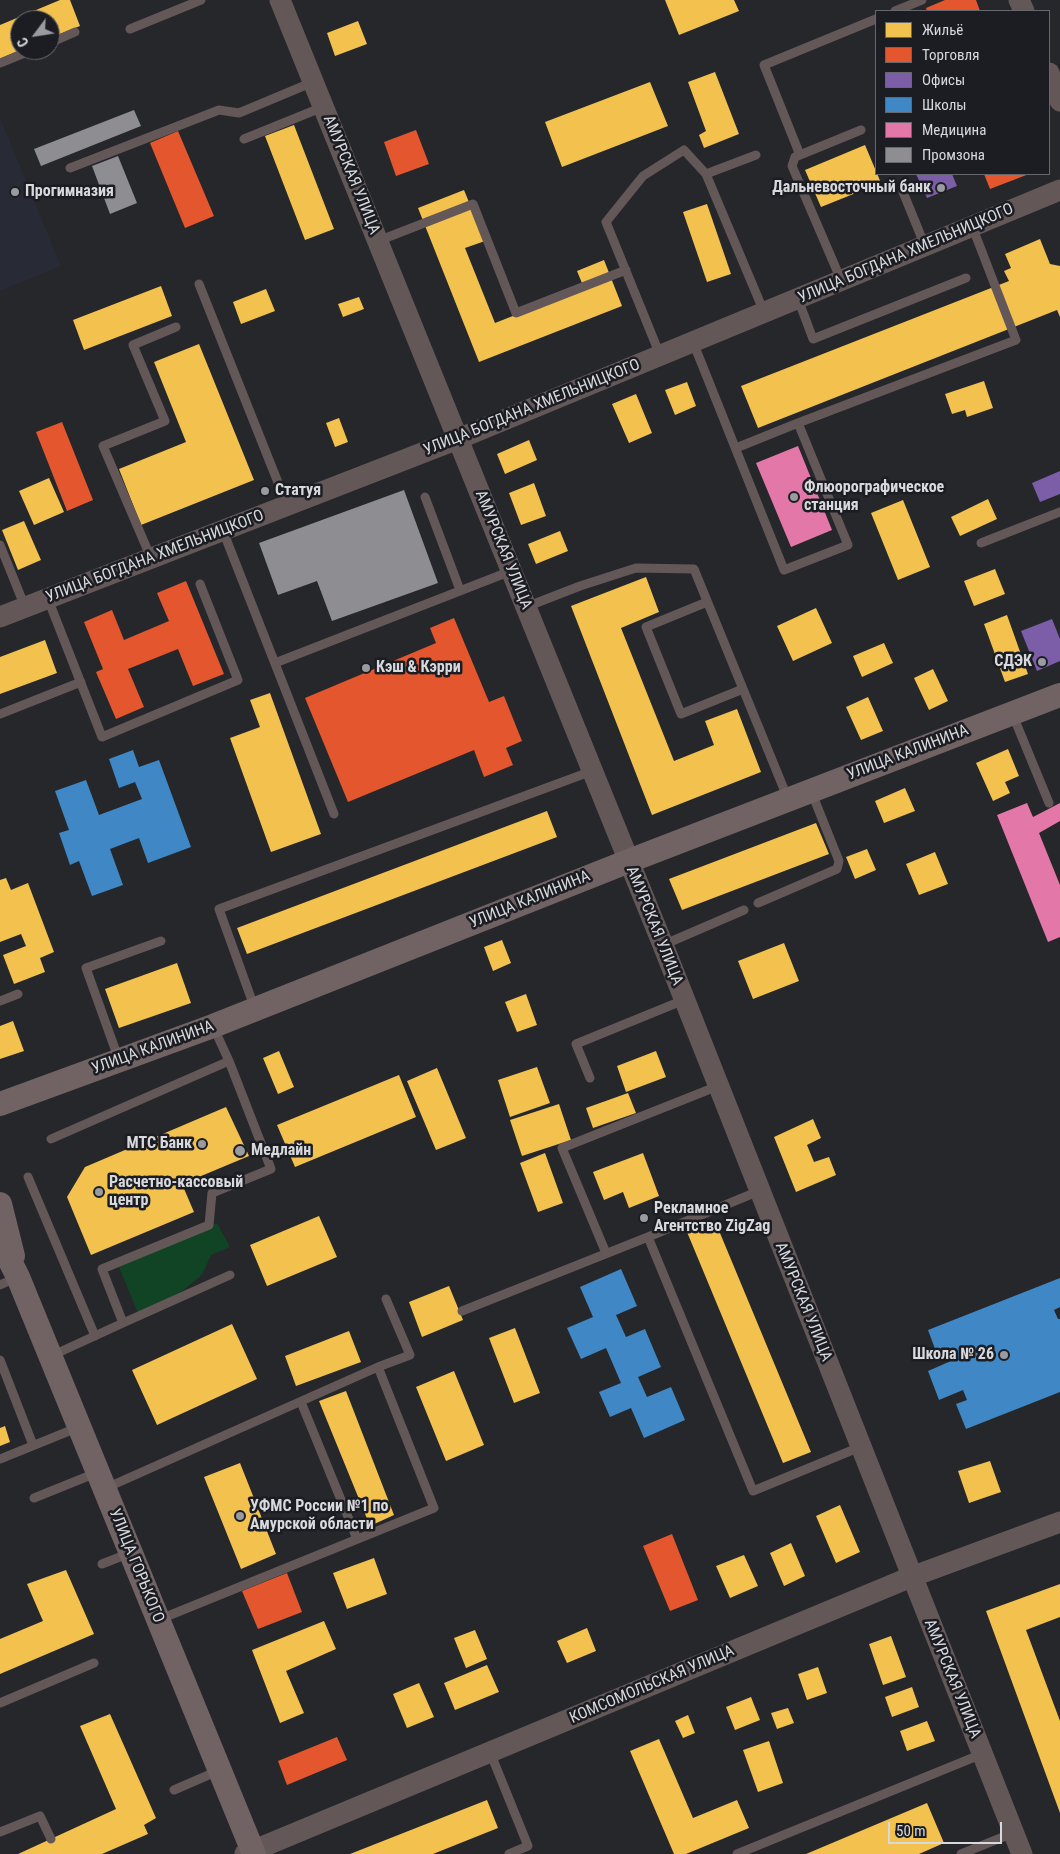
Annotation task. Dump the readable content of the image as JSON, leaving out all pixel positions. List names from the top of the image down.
{
  "streets": {
    "main road": ["УЛИЦА КАЛИНИНА", "УЛИЦА ГОРЬКОГО"],
    "street": ["АМУРСКАЯ УЛИЦА", "УЛИЦА БОГДАНА ХМЕЛЬНИЦКОГО", "КОМСОМОЛЬСКАЯ УЛИЦА"]
  },
  "crossings": [
    ["АМУРСКАЯ УЛИЦА", "УЛИЦА БОГДАНА ХМЕЛЬНИЦКОГО"],
    ["АМУРСКАЯ УЛИЦА", "УЛИЦА КАЛИНИНА"],
    ["АМУРСКАЯ УЛИЦА", "КОМСОМОЛЬСКАЯ УЛИЦА"],
    ["УЛИЦА ГОРЬКОГО", "КОМСОМОЛЬСКАЯ УЛИЦА"]
  ],
  "places": [
    "Дальневосточный банк",
    "Прогимназия",
    "Статуя",
    "Флюорографическое станция",
    "СДЭК",
    "Кэш & Кэрри",
    "МТС Банк",
    "Медлайн",
    "Расчетно-кассовый центр",
    "Рекламное Агентство ZigZag",
    "Школа № 26",
    "УФМС России №1 по Амурской области"
  ],
  "legend": [
    "Жильё",
    "Торговля",
    "Офисы",
    "Школы",
    "Медицина",
    "Промзона"
  ],
  "scale_bar": "50 m",
  "north": "bottom left"
}
